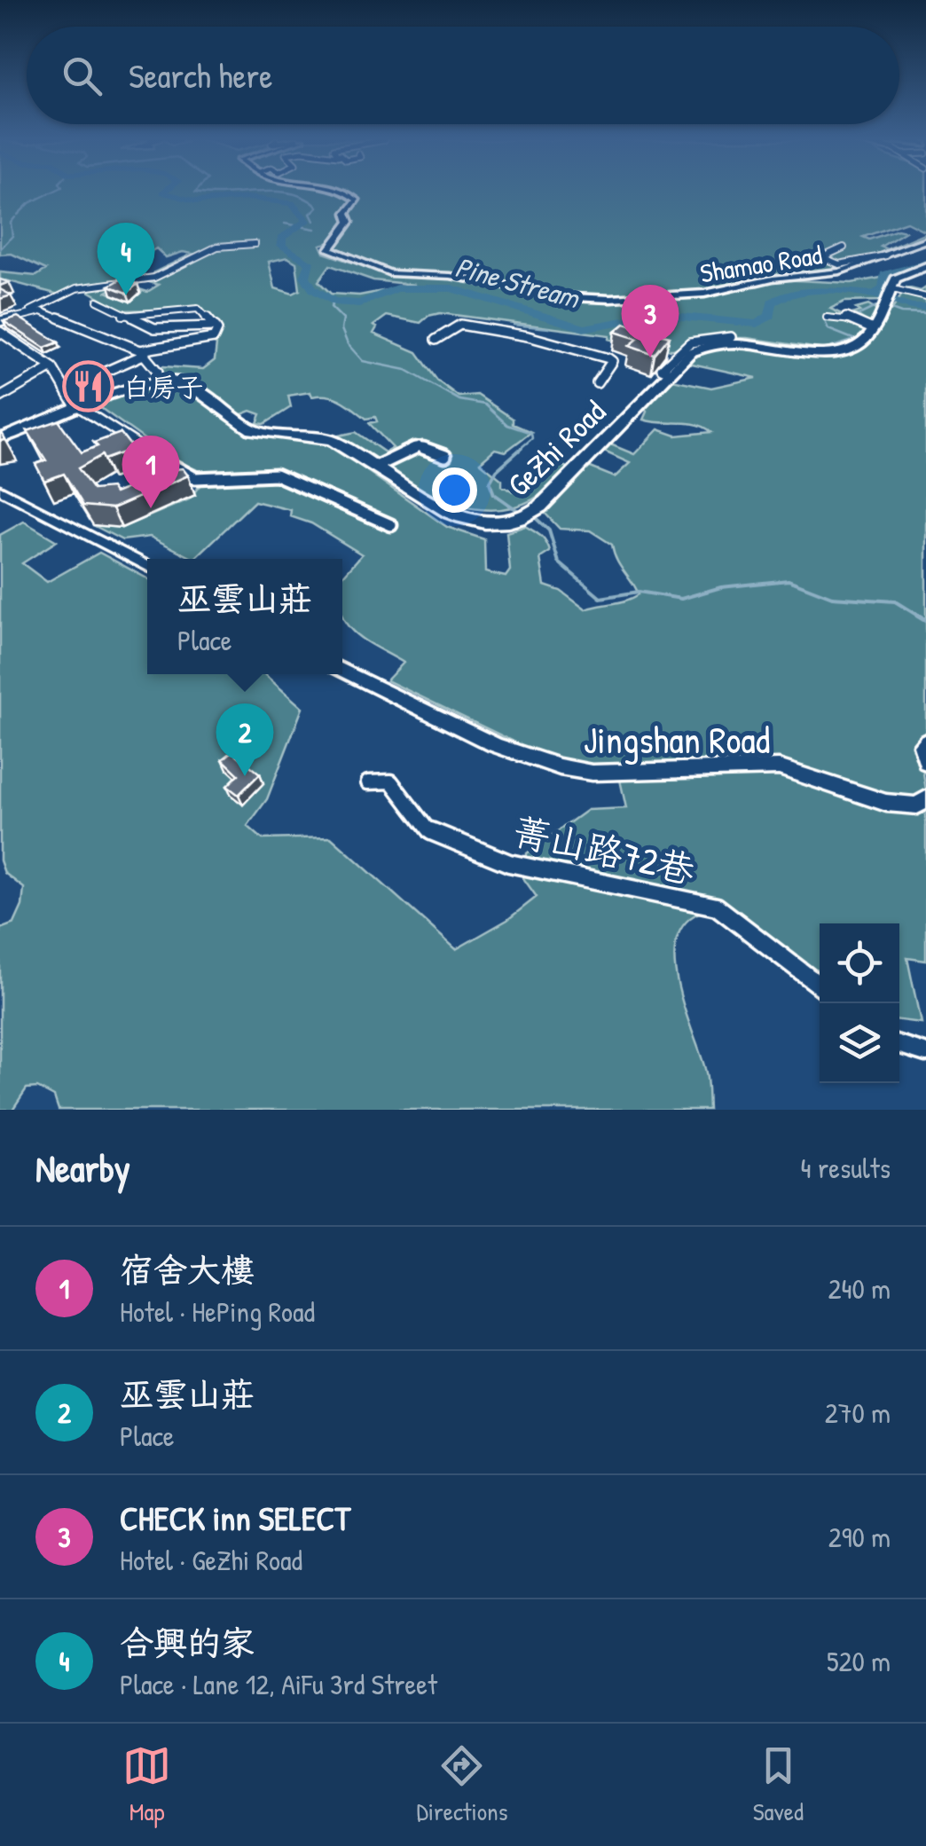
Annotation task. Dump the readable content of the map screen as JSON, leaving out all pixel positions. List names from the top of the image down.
{
  "streets": {
    "main road": ["GeZhi Road"],
    "street": ["Shamao Road", "Jingshan Road", "菁山路72巷"]
  },
  "water": ["Pine Stream"],
  "places": {
    "restaurant": ["白房子"]
  },
  "page": {
    "search": "Search here",
    "pins": [
      "4",
      "3",
      "1",
      "2"
    ],
    "popup": ["巫雲山莊", "Place"],
    "heading": ["Nearby", "4 results"],
    "list": [
      {
        "mark": "1",
        "name": "宿舍大樓",
        "note": "Hotel · HePing Road",
        "value": "240 m"
      },
      {
        "mark": "2",
        "name": "巫雲山莊",
        "note": "Place",
        "value": "270 m"
      },
      {
        "mark": "3",
        "name": "CHECK inn SELECT",
        "note": "Hotel · GeZhi Road",
        "value": "290 m"
      },
      {
        "mark": "4",
        "name": "合興的家",
        "note": "Place · Lane 12, AiFu 3rd Street",
        "value": "520 m"
      }
    ],
    "nav": ["Map", "Directions", "Saved"]
  }
}
